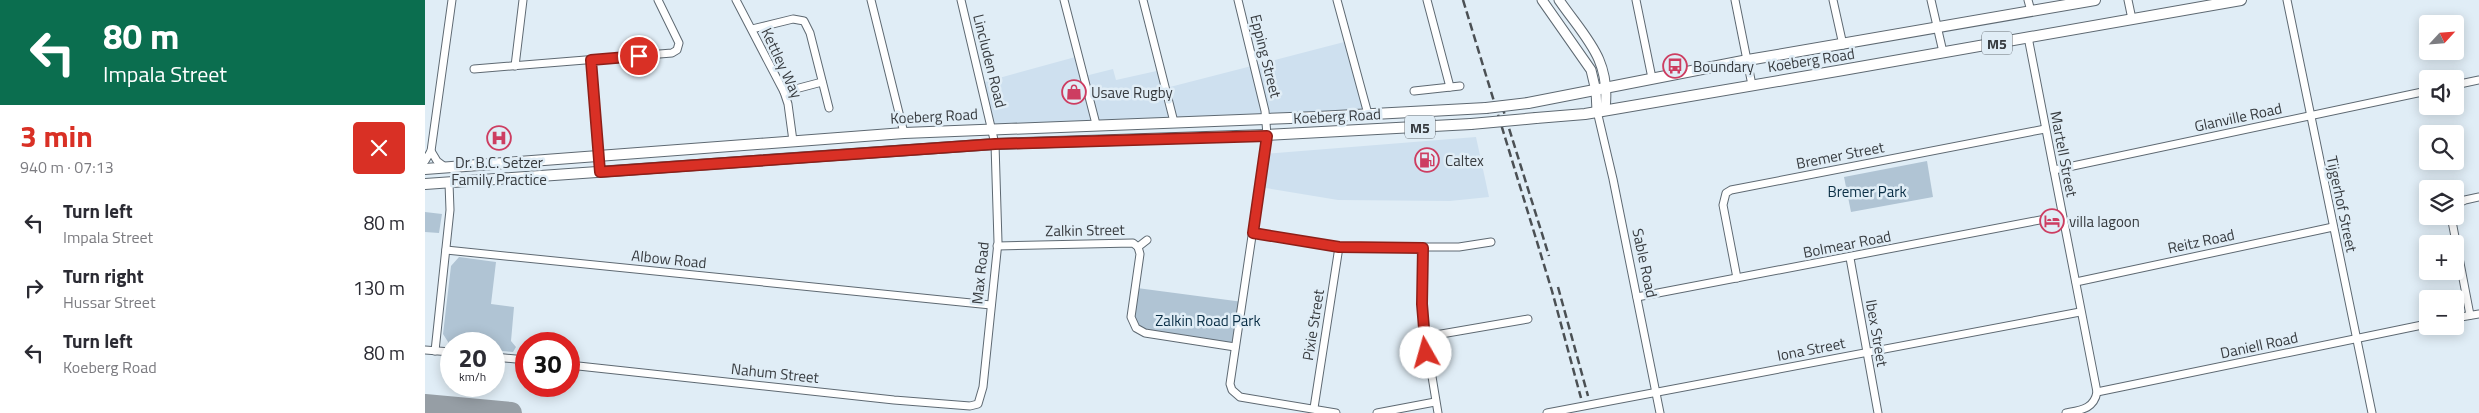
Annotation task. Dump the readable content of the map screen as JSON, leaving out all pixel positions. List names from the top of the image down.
{
  "streets": {
    "main road": ["M5", "Koeberg Road"],
    "street": [
      "Epping Street",
      "Lincluden Road",
      "Kettley Way",
      "Glanville Road",
      "Martell Street",
      "Bremer Street",
      "Tijgerhof Street",
      "Zalkin Street",
      "Reitz Road",
      "Bolmear Road",
      "Albow Road",
      "Sable Road",
      "Max Road",
      "Pixie Street",
      "Ibex Street",
      "Daniell Road",
      "Iona Street",
      "Nahum Street"
    ]
  },
  "crossings": [
    ["Epping Street", "Koeberg Road"],
    ["Epping Street", "Zalkin Street"],
    ["Epping Street", "Pixie Street"],
    ["Koeberg Road", "Lincluden Road"],
    ["Koeberg Road", "Kettley Way"],
    ["Koeberg Road", "Martell Street"],
    ["Koeberg Road", "Sable Road"],
    ["Koeberg Road", "Max Road"],
    ["Lincluden Road", "Max Road"],
    ["Glanville Road", "Martell Street"],
    ["Glanville Road", "Tijgerhof Street"],
    ["Martell Street", "Bremer Street"],
    ["Martell Street", "Reitz Road"],
    ["Martell Street", "Bolmear Road"],
    ["Martell Street", "Daniell Road"],
    ["Martell Street", "Iona Street"],
    ["Bremer Street", "Bolmear Road"],
    ["Tijgerhof Street", "Reitz Road"],
    ["Tijgerhof Street", "Daniell Road"],
    ["Zalkin Street", "Max Road"],
    ["Bolmear Road", "Sable Road"],
    ["Bolmear Road", "Ibex Street"],
    ["Albow Road", "Max Road"],
    ["Sable Road", "Iona Street"],
    ["Max Road", "Nahum Street"],
    ["Ibex Street", "Iona Street"]
  ],
  "parks": ["Bremer Park", "Zalkin Road Park"],
  "places": {
    "bus stop": ["Boundary"],
    "shop": ["Usave Rugby"],
    "hospital": ["Dr. B.C. Setzer Family Practice"],
    "fuel station": ["Caltex"],
    "hotel": ["villa lagoon"]
  },
  "north": "top right",
  "page": {
    "turn": ["80 m", "Impala Street"],
    "map_buttons": ["+", "−"],
    "heading": ["3 min", "940 m · 07:13"],
    "list": [
      {
        "name": "Turn left",
        "note": "Impala Street",
        "value": "80 m"
      },
      {
        "name": "Turn right",
        "note": "Hussar Street",
        "value": "130 m"
      },
      {
        "name": "Turn left",
        "note": "Koeberg Road",
        "value": "80 m"
      }
    ],
    "speed": "20 km/h",
    "limit": "30"
  }
}
